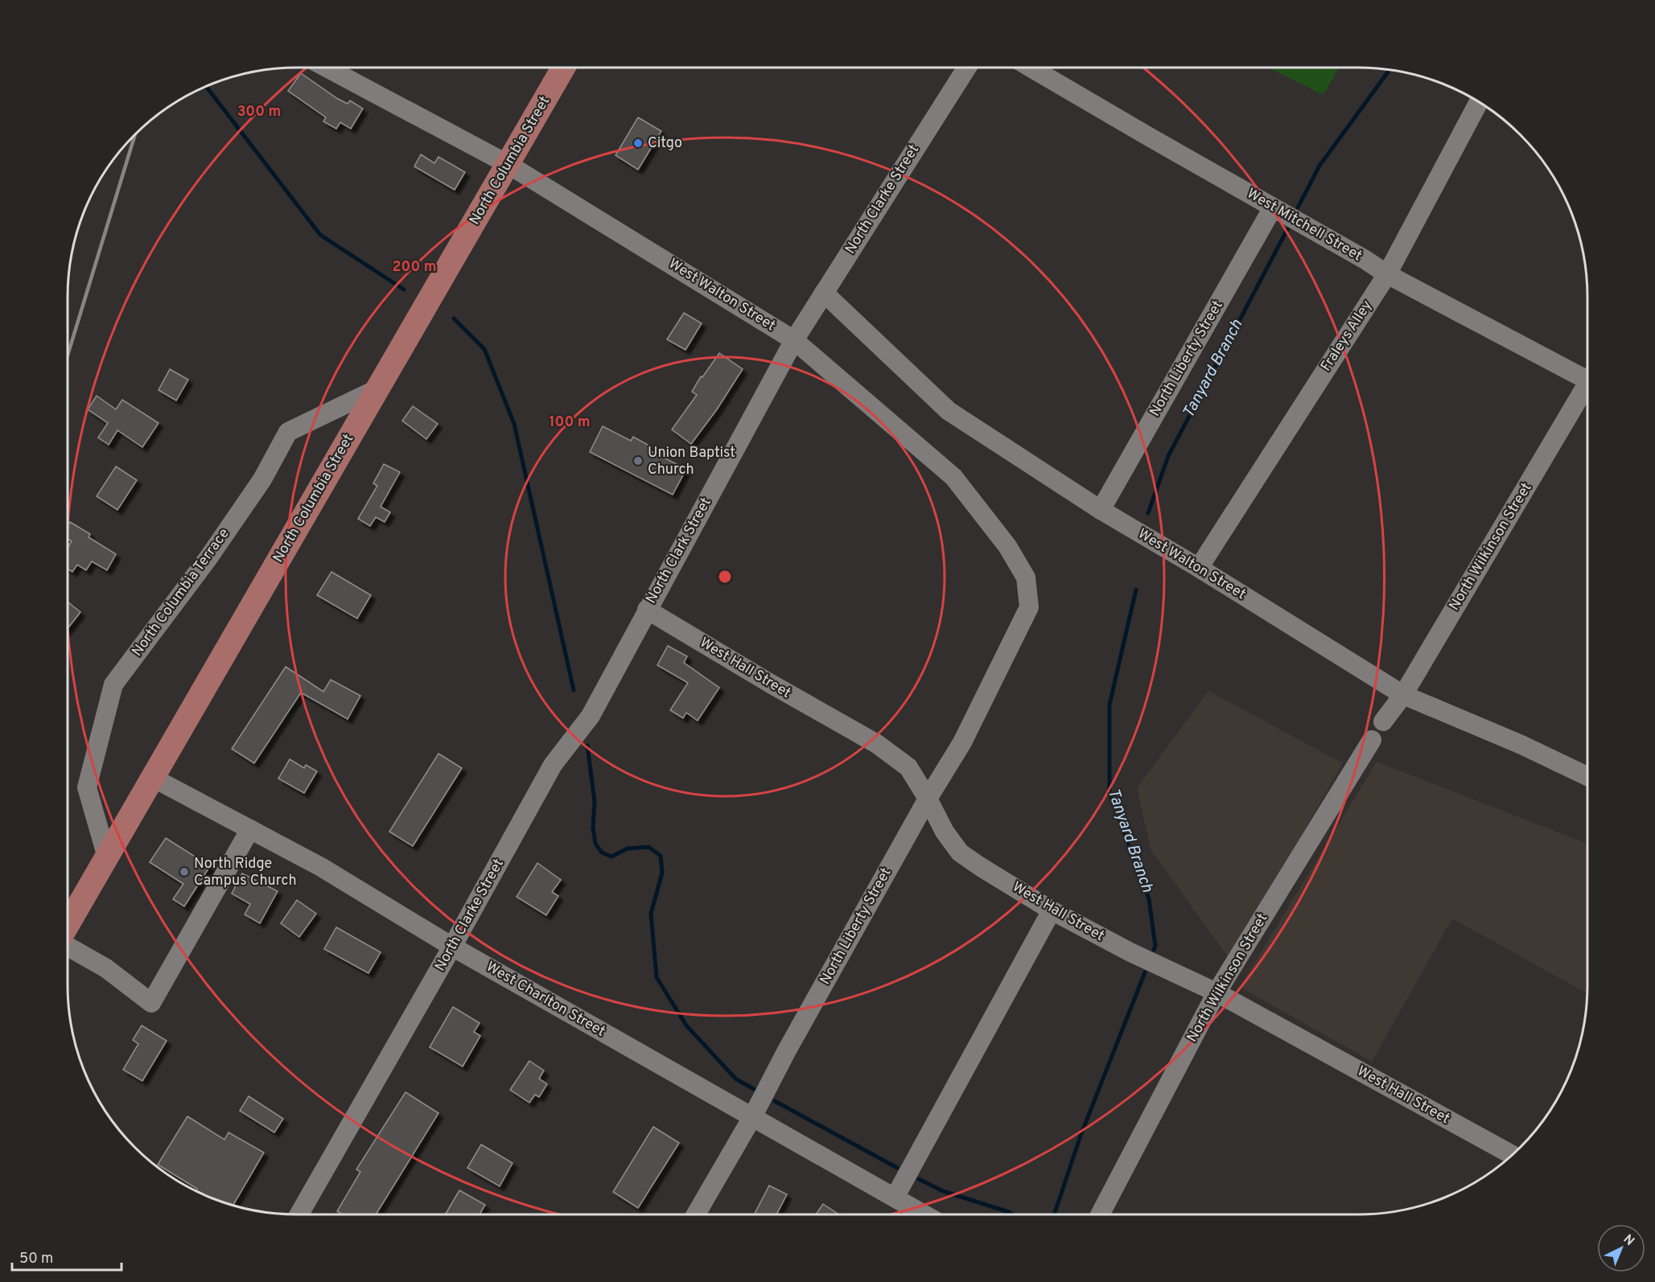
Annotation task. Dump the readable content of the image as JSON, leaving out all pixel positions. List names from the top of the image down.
{
  "streets": {
    "main road": ["North Columbia Street"],
    "street": [
      "North Clarke Street",
      "West Mitchell Street",
      "West Walton Street",
      "Fraleys Alley",
      "North Liberty Street",
      "North Wilkinson Street",
      "North Clark Street",
      "North Columbia Terrace",
      "West Hall Street",
      "West Charlton Street"
    ]
  },
  "crossings": [
    ["North Columbia Street", "West Walton Street"],
    ["North Columbia Street", "North Columbia Terrace"],
    ["North Columbia Street", "West Charlton Street"],
    ["North Clarke Street", "West Walton Street"],
    ["North Clarke Street", "North Clark Street"],
    ["North Clarke Street", "West Hall Street"],
    ["North Clarke Street", "West Charlton Street"],
    ["West Mitchell Street", "Fraleys Alley"],
    ["West Mitchell Street", "North Liberty Street"],
    ["West Walton Street", "Fraleys Alley"],
    ["West Walton Street", "North Liberty Street"],
    ["West Walton Street", "North Wilkinson Street"],
    ["West Walton Street", "North Clark Street"],
    ["North Liberty Street", "West Hall Street"],
    ["North Liberty Street", "West Charlton Street"],
    ["North Wilkinson Street", "West Hall Street"],
    ["North Clark Street", "West Hall Street"]
  ],
  "water": ["Tanyard Branch"],
  "places": ["Citgo", "Union Baptist Church", "North Ridge Campus Church"],
  "scale_bar": "50 m",
  "north": "top right",
  "rings": ["300 m", "200 m", "100 m"]
}
